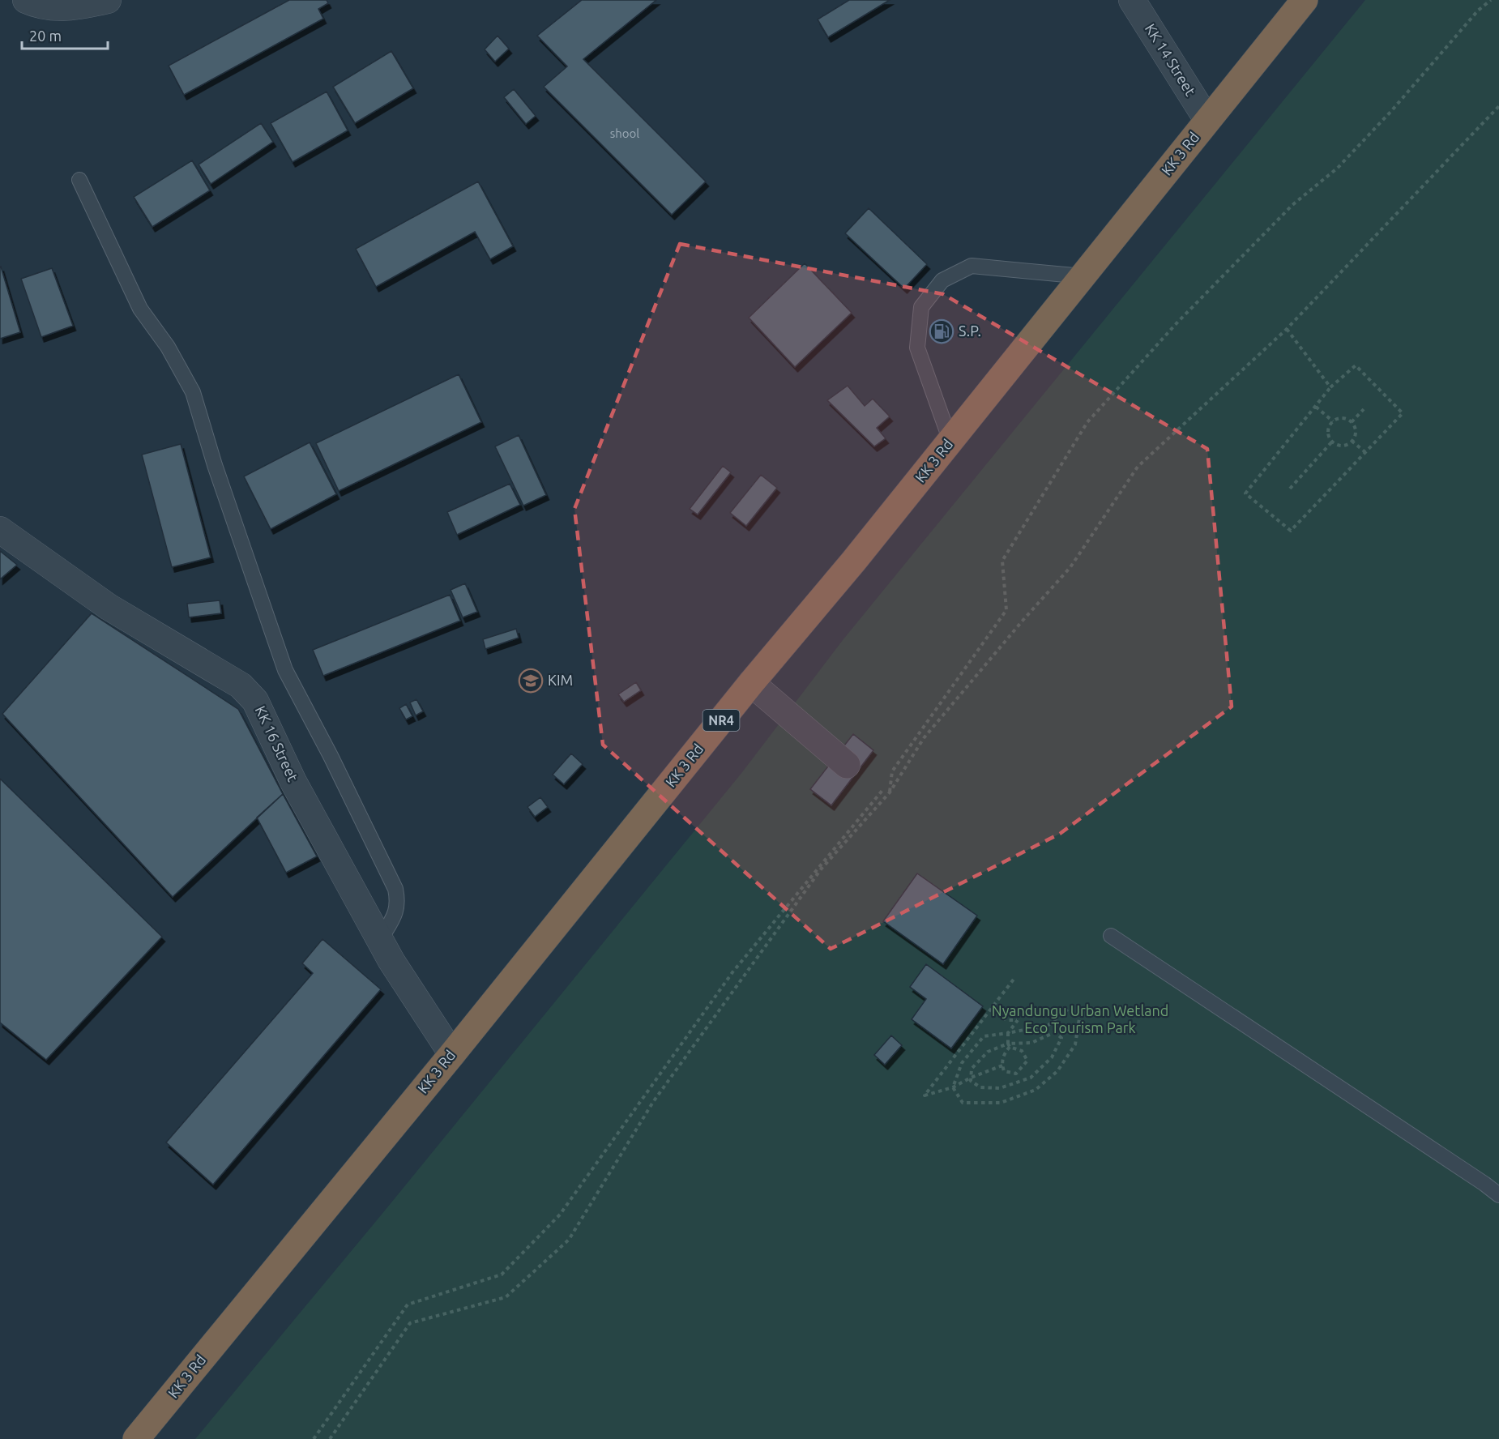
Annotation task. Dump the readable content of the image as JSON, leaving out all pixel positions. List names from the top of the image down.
{
  "streets": {
    "highway": ["KK 3 Rd", "NR4"],
    "street": ["KK 14 Street", "KK 16 Street"]
  },
  "crossings": [
    ["KK 14 Street", "KK 3 Rd"],
    ["KK 3 Rd", "KK 16 Street"]
  ],
  "parks": ["Nyandungu Urban Wetland Eco Tourism Park"],
  "places": {
    "fuel station": ["S.P."],
    "school or university": ["KIM"]
  },
  "house_numbers": ["shool"],
  "scale_bar": "20 m"
}
